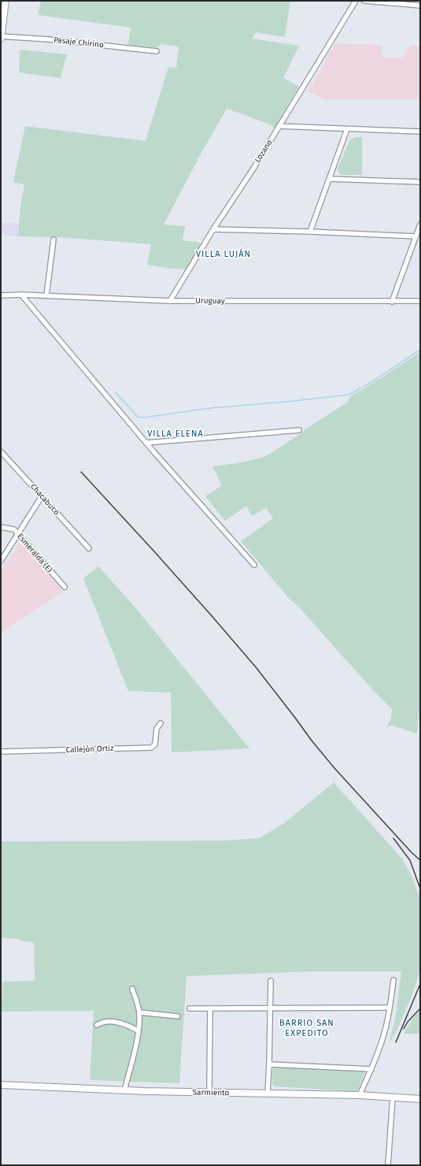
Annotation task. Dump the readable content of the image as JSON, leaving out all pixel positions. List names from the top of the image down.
{
  "streets": {
    "main road": ["Sarmiento"],
    "street": [
      "Pasaje Chirino",
      "Lozano",
      "Uruguay",
      "Chacabuco",
      "Esmeralda (E)",
      "Callejón Ortiz"
    ]
  },
  "crossings": [
    ["Lozano", "Uruguay"]
  ],
  "districts": ["VILLA LUJÁN", "VILLA ELENA", "BARRIO SAN EXPEDITO"]
}
